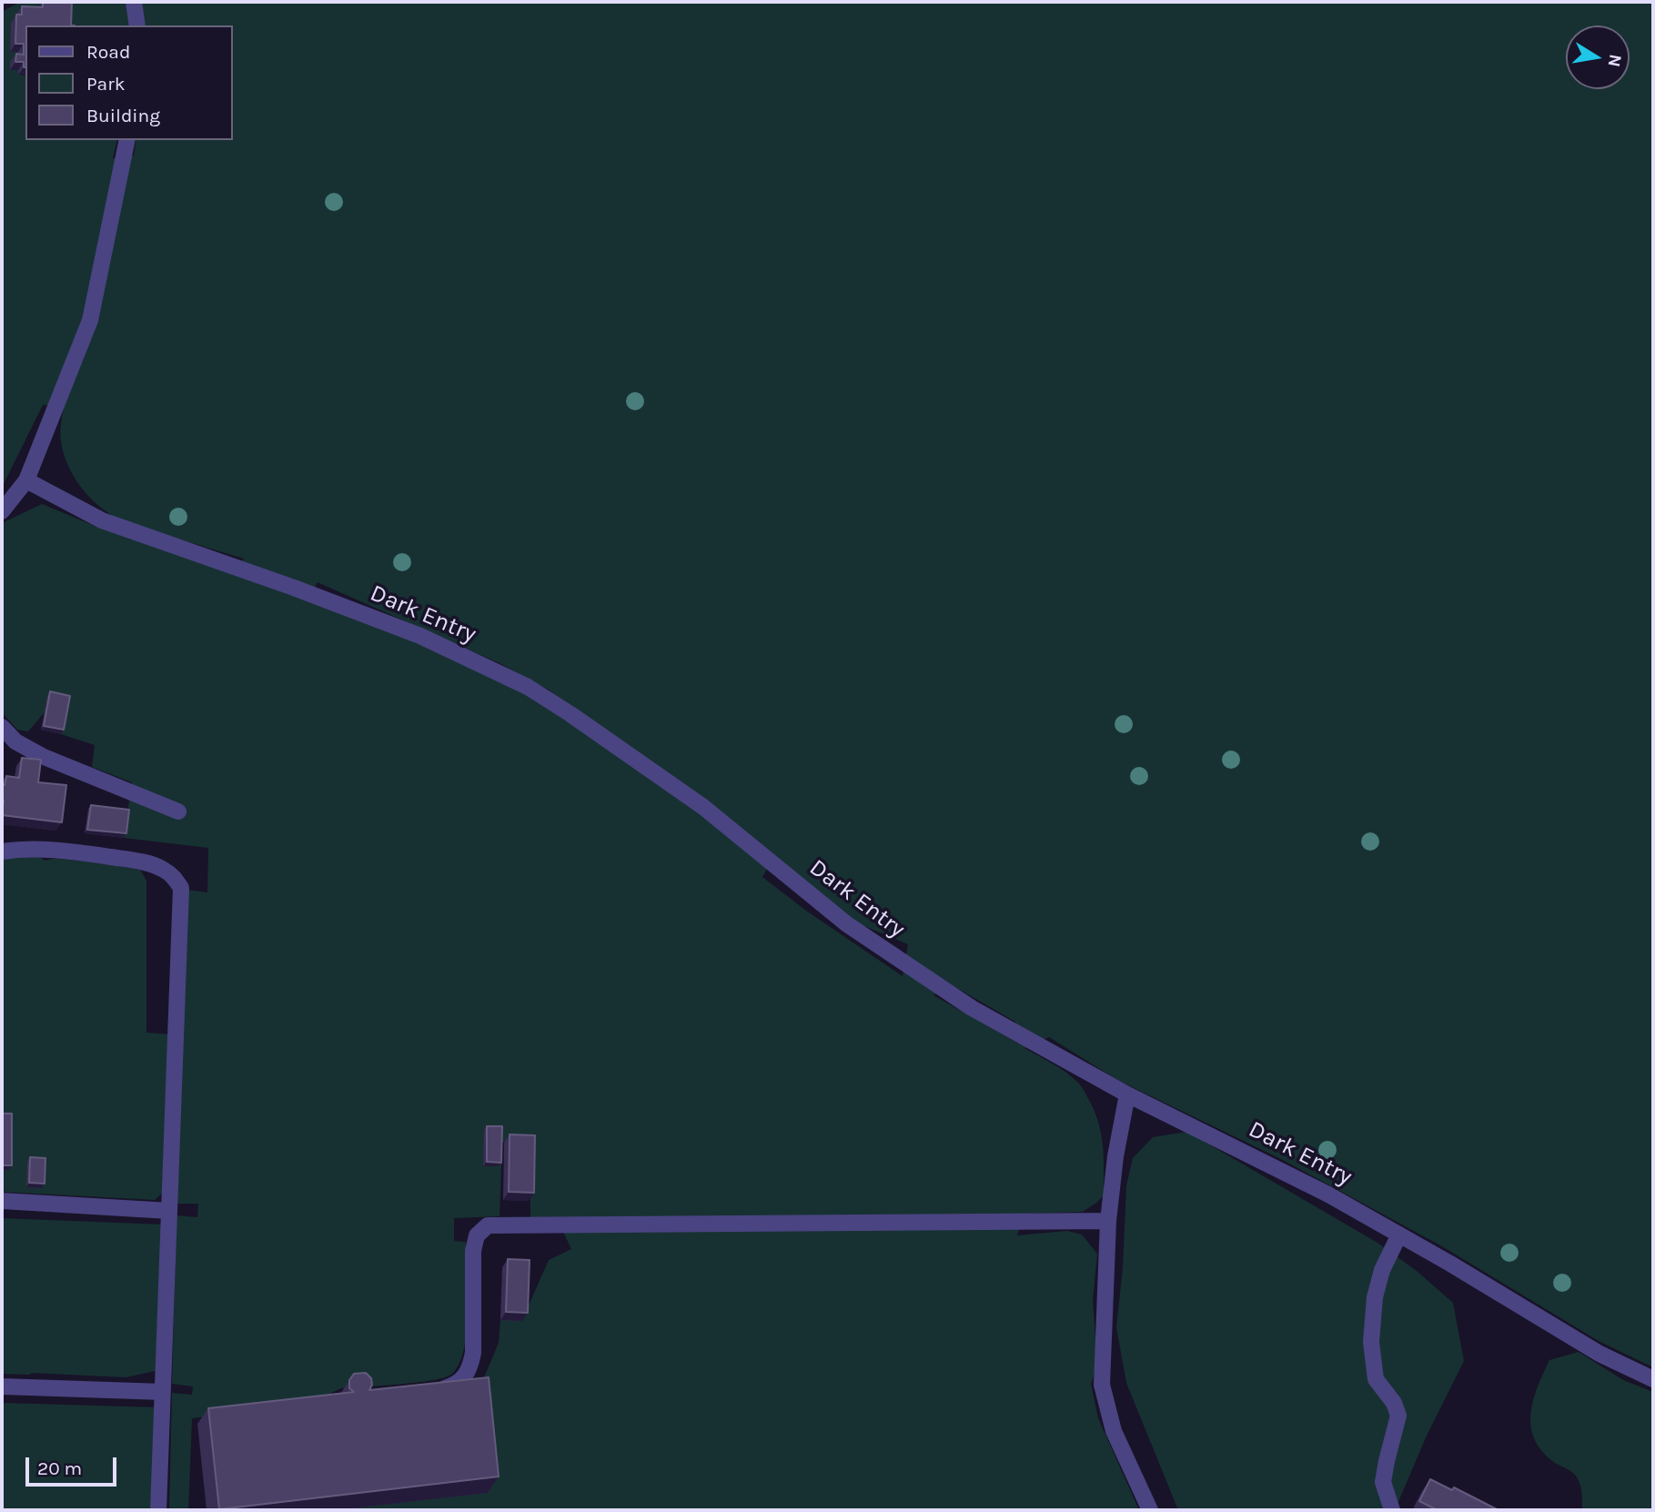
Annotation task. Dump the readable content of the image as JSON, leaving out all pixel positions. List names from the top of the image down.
{
  "streets": {
    "street": ["Dark Entry"]
  },
  "legend": ["Road", "Park", "Building"],
  "scale_bar": "20 m",
  "north": "right"
}
